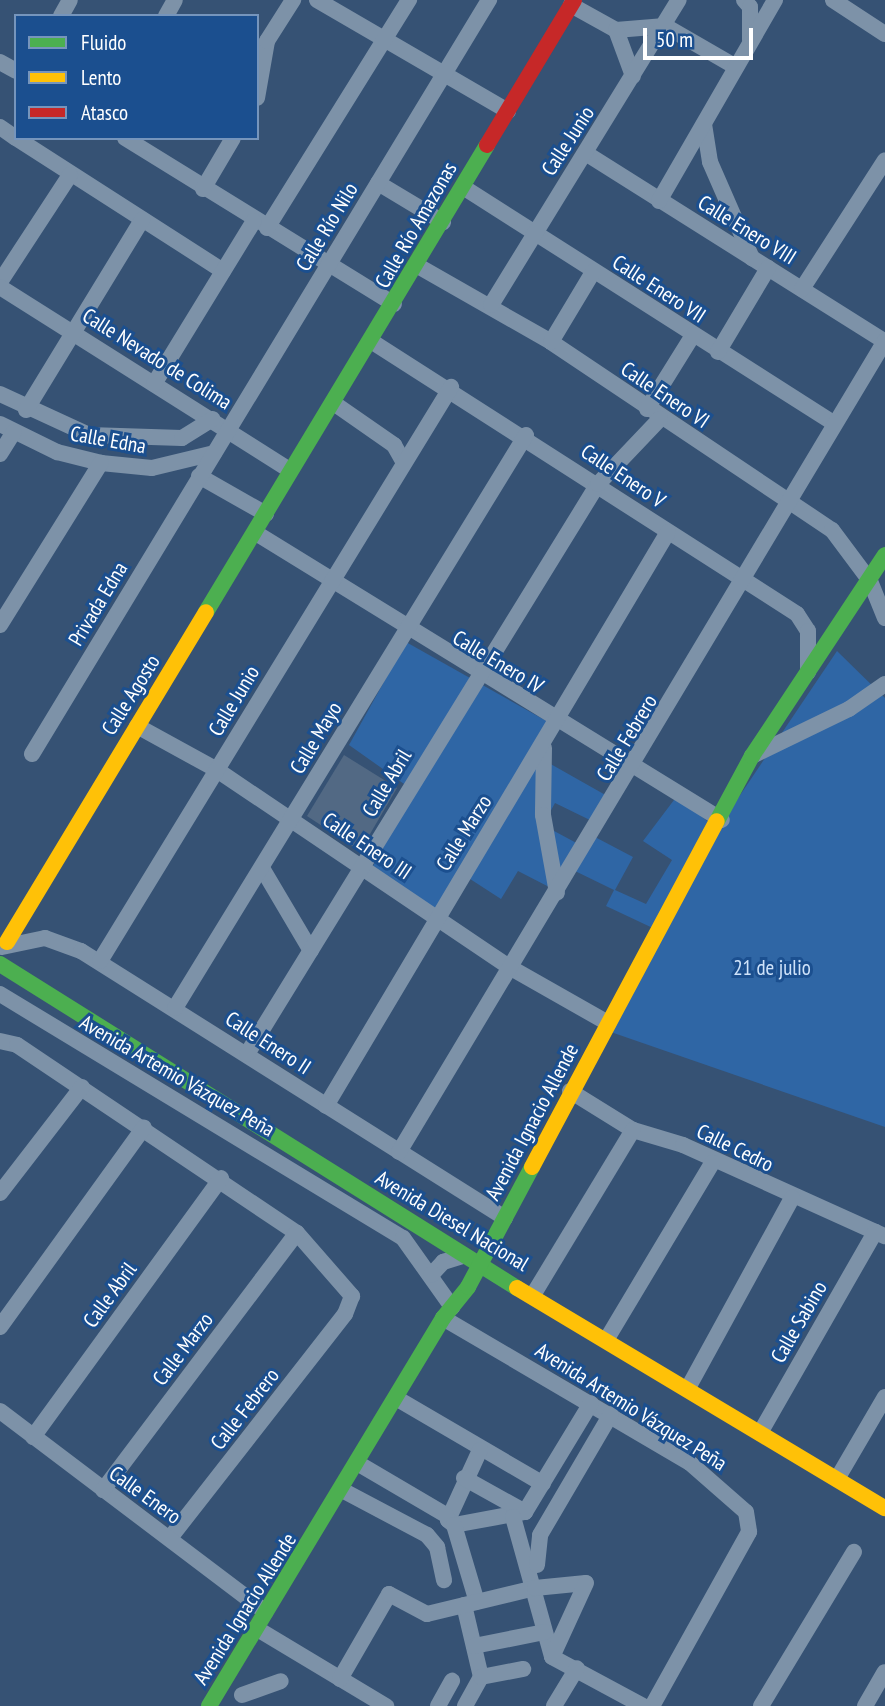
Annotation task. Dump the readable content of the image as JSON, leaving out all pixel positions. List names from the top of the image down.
{
  "streets": {
    "street": [
      "Calle Junio",
      "Calle Río Amazonas",
      "Calle Río Nilo",
      "Calle Enero VIII",
      "Calle Enero VII",
      "Calle Nevado de Colima",
      "Calle Enero VI",
      "Calle Edna",
      "Calle Enero V",
      "Privada Edna",
      "Calle Enero IV",
      "Calle Agosto",
      "Calle Mayo",
      "Calle Febrero",
      "Calle Abril",
      "Calle Marzo",
      "Calle Enero III",
      "Calle Enero II",
      "Avenida Artemio Vázquez Peña",
      "Avenida Ignacio Allende",
      "Calle Cedro",
      "Avenida Diesel Nacional",
      "Calle Sabino",
      "Calle Enero"
    ]
  },
  "crossings": [
    ["Calle Junio", "Calle Enero VIII"],
    ["Calle Junio", "Calle Enero VII"],
    ["Calle Junio", "Calle Enero VI"],
    ["Calle Junio", "Calle Enero V"],
    ["Calle Junio", "Calle Enero IV"],
    ["Calle Junio", "Calle Enero III"],
    ["Calle Junio", "Calle Enero II"],
    ["Calle Río Amazonas", "Calle Enero VII"],
    ["Calle Río Amazonas", "Calle Nevado de Colima"],
    ["Calle Río Amazonas", "Calle Enero VI"],
    ["Calle Río Amazonas", "Calle Enero V"],
    ["Calle Río Amazonas", "Calle Agosto"],
    ["Calle Río Nilo", "Calle Nevado de Colima"],
    ["Calle Río Nilo", "Calle Edna"],
    ["Calle Río Nilo", "Privada Edna"],
    ["Calle Enero VIII", "Calle Febrero"],
    ["Calle Enero VII", "Calle Febrero"],
    ["Calle Enero VII", "Calle Abril"],
    ["Calle Nevado de Colima", "Calle Agosto"],
    ["Calle Enero VI", "Calle Febrero"],
    ["Calle Enero VI", "Calle Abril"],
    ["Calle Enero VI", "Avenida Ignacio Allende"],
    ["Calle Enero V", "Calle Mayo"],
    ["Calle Enero V", "Calle Febrero"],
    ["Calle Enero V", "Calle Abril"],
    ["Calle Enero V", "Calle Marzo"],
    ["Calle Enero V", "Avenida Ignacio Allende"],
    ["Calle Enero IV", "Calle Agosto"],
    ["Calle Enero IV", "Calle Mayo"],
    ["Calle Enero IV", "Calle Febrero"],
    ["Calle Enero IV", "Calle Abril"],
    ["Calle Enero IV", "Calle Marzo"],
    ["Calle Enero IV", "Avenida Ignacio Allende"],
    ["Calle Agosto", "Calle Enero III"],
    ["Calle Agosto", "Calle Enero II"],
    ["Calle Mayo", "Calle Enero III"],
    ["Calle Mayo", "Calle Enero II"],
    ["Calle Febrero", "Calle Marzo"],
    ["Calle Febrero", "Calle Enero III"],
    ["Calle Febrero", "Calle Enero II"],
    ["Calle Febrero", "Calle Enero"],
    ["Calle Abril", "Calle Enero III"],
    ["Calle Abril", "Calle Enero II"],
    ["Calle Abril", "Calle Enero"],
    ["Calle Marzo", "Calle Enero III"],
    ["Calle Marzo", "Calle Enero II"],
    ["Calle Marzo", "Calle Enero"],
    ["Calle Enero III", "Avenida Ignacio Allende"],
    ["Calle Enero II", "Avenida Ignacio Allende"],
    ["Avenida Artemio Vázquez Peña", "Avenida Ignacio Allende"],
    ["Avenida Ignacio Allende", "Calle Cedro"],
    ["Avenida Ignacio Allende", "Avenida Diesel Nacional"],
    ["Avenida Ignacio Allende", "Calle Enero"],
    ["Calle Cedro", "Calle Sabino"],
    ["Avenida Diesel Nacional", "Calle Sabino"]
  ],
  "parks": ["21 de julio"],
  "legend": ["Fluido", "Lento", "Atasco"],
  "scale_bar": "50 m"
}
